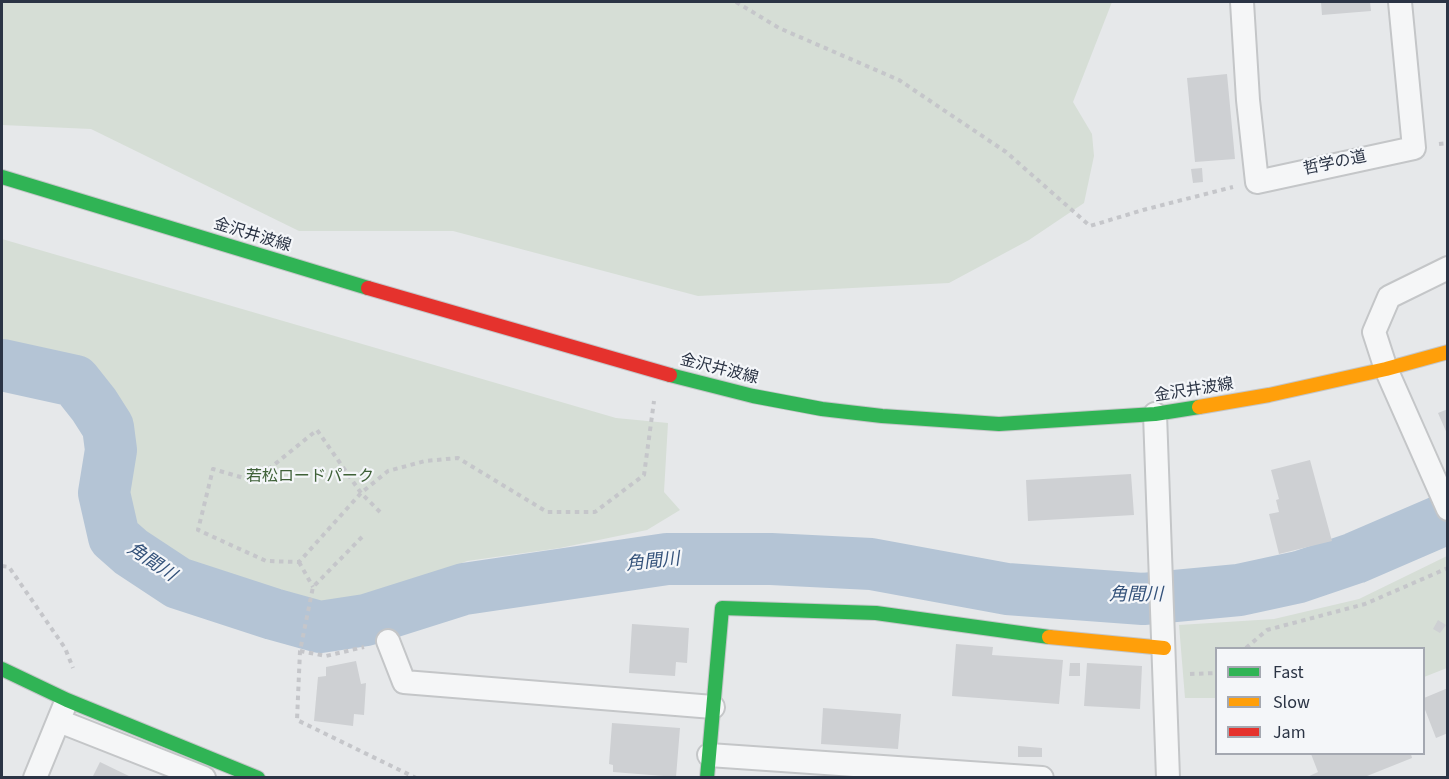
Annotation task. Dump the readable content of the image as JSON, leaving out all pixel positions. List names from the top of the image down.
{
  "streets": {
    "main road": ["金沢井波線"],
    "street": ["哲学の道"]
  },
  "water": ["角間川"],
  "parks": ["若松ロードパーク"],
  "legend": ["Fast", "Slow", "Jam"]
}
